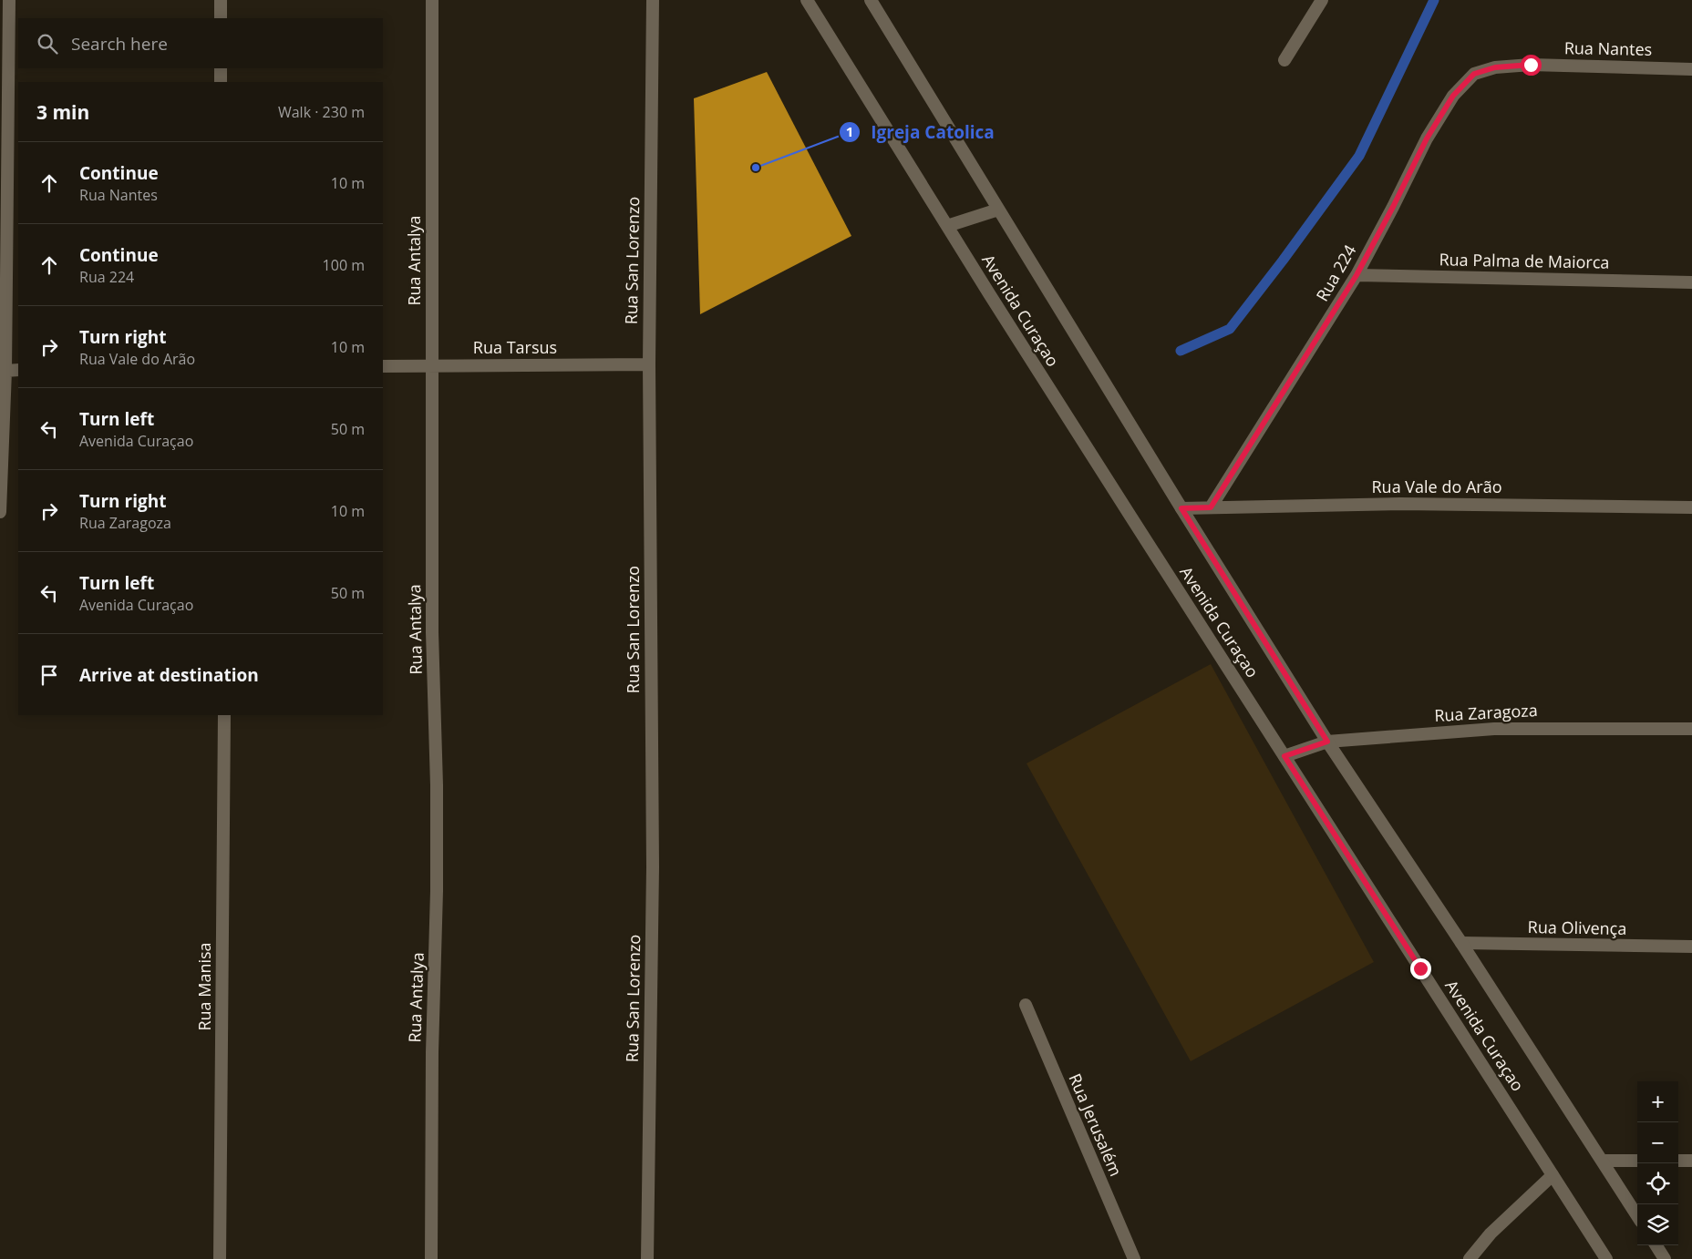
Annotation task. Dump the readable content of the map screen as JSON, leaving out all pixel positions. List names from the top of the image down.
{
  "streets": {
    "street": [
      "Rua Nantes",
      "Rua Antalya",
      "Rua San Lorenzo",
      "Rua Palma de Maiorca",
      "Rua 224",
      "Avenida Curaçao",
      "Rua Tarsus",
      "Rua Vale do Arão",
      "Rua Zaragoza",
      "Rua Olivença",
      "Rua Manisa",
      "Rua Jerusalém"
    ]
  },
  "crossings": [
    ["Rua Nantes", "Rua 224"],
    ["Rua Antalya", "Rua Tarsus"],
    ["Rua San Lorenzo", "Rua Tarsus"],
    ["Rua Palma de Maiorca", "Rua 224"],
    ["Rua 224", "Rua Vale do Arão"],
    ["Avenida Curaçao", "Rua Vale do Arão"],
    ["Avenida Curaçao", "Rua Zaragoza"],
    ["Avenida Curaçao", "Rua Olivença"]
  ],
  "places": ["Igreja Catolica"],
  "page": {
    "search": "Search here",
    "heading": ["3 min", "Walk · 230 m"],
    "list": [
      ["Continue", "Rua Nantes", "10 m"],
      ["Continue", "Rua 224", "100 m"],
      ["Turn right", "Rua Vale do Arão", "10 m"],
      ["Turn left", "Avenida Curaçao", "50 m"],
      ["Turn right", "Rua Zaragoza", "10 m"],
      ["Turn left", "Avenida Curaçao", "50 m"],
      "Arrive at destination"
    ],
    "map_buttons": ["+", "−"]
  }
}
